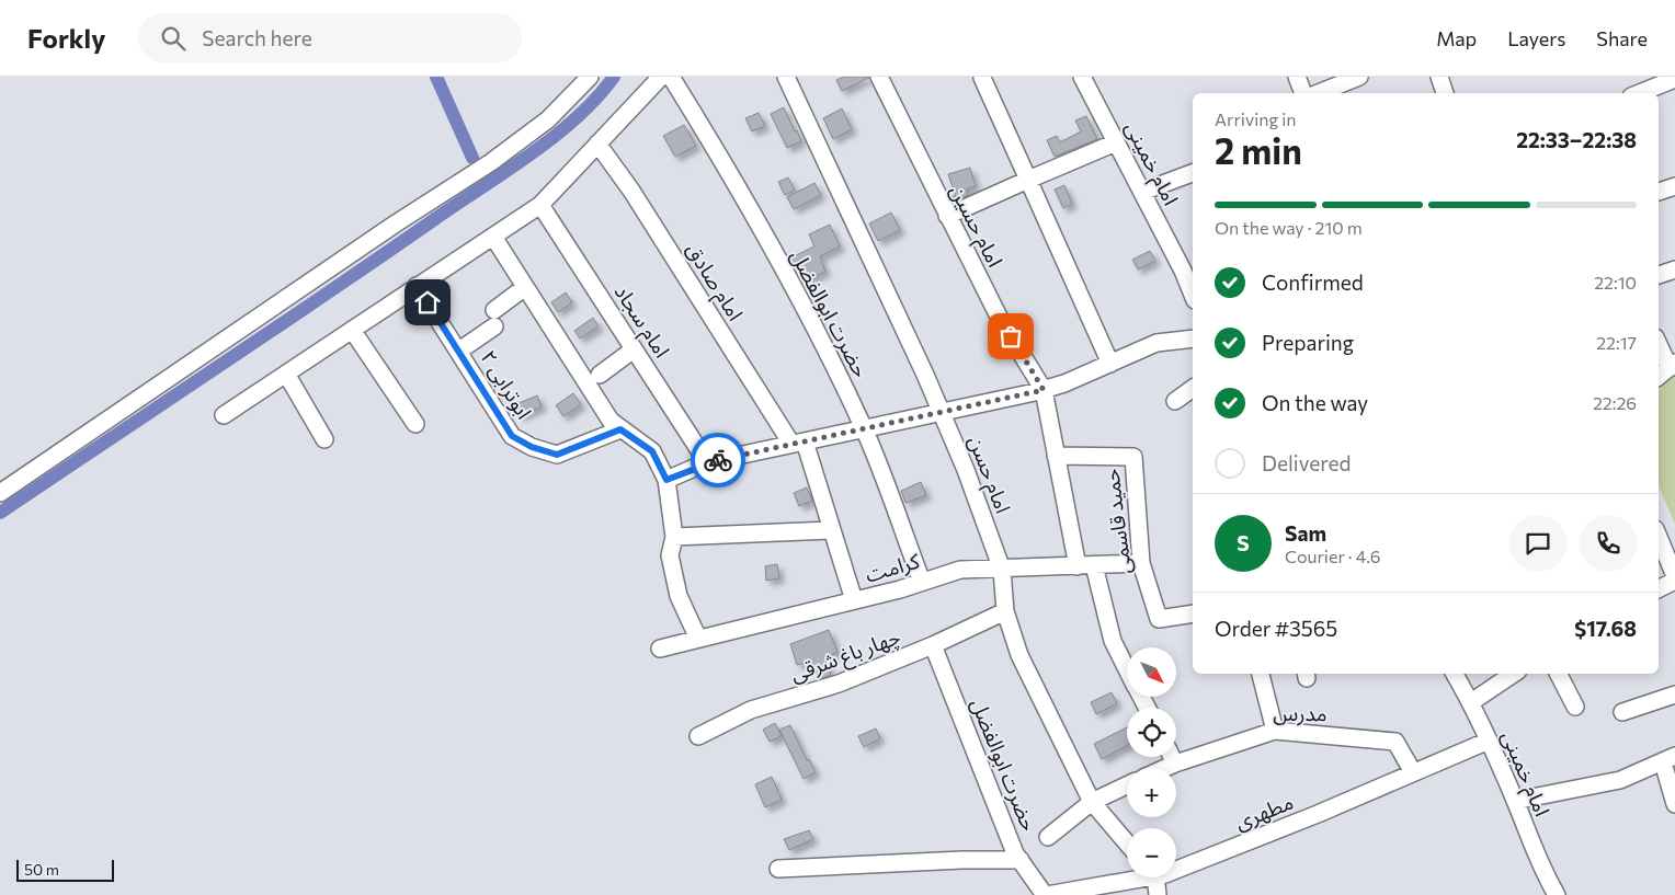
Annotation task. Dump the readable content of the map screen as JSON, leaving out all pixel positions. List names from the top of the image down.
{
  "streets": {
    "street": [
      "امام خمینی",
      "امام حسین",
      "امام صادق",
      "حضرت ابوالفضل",
      "امام سجاد",
      "ابوترابی ۲",
      "امام حسن",
      "حمید قاسمی",
      "کرامت",
      "چهار باغ شرقی",
      "مدرس",
      "مطهری"
    ]
  },
  "crossings": [
    ["امام خمینی", "مطهری"],
    ["امام صادق", "کرامت"],
    ["حضرت ابوالفضل", "کرامت"],
    ["حضرت ابوالفضل", "چهار باغ شرقی"],
    ["حضرت ابوالفضل", "مطهری"],
    ["امام حسن", "کرامت"],
    ["امام حسن", "چهار باغ شرقی"],
    ["حمید قاسمی", "کرامت"],
    ["مدرس", "مطهری"]
  ],
  "scale_bar": "50 m",
  "north": "bottom right",
  "page": {
    "header": "Forkly",
    "search": "Search here",
    "nav": ["Map", "Layers", "Share"],
    "heading": ["2 min", "Arriving in", "22:33–22:38"],
    "panel": [
      "Sam",
      "Courier · 4.6",
      "Order #3565",
      "$17.68"
    ],
    "bar": "On the way · 210 m",
    "list": [
      ["Confirmed", "22:10"],
      ["Preparing", "22:17"],
      ["On the way", "22:26"],
      "Delivered"
    ],
    "round": "S",
    "map_buttons": ["+", "−"],
    "scale": "50 m"
  }
}
